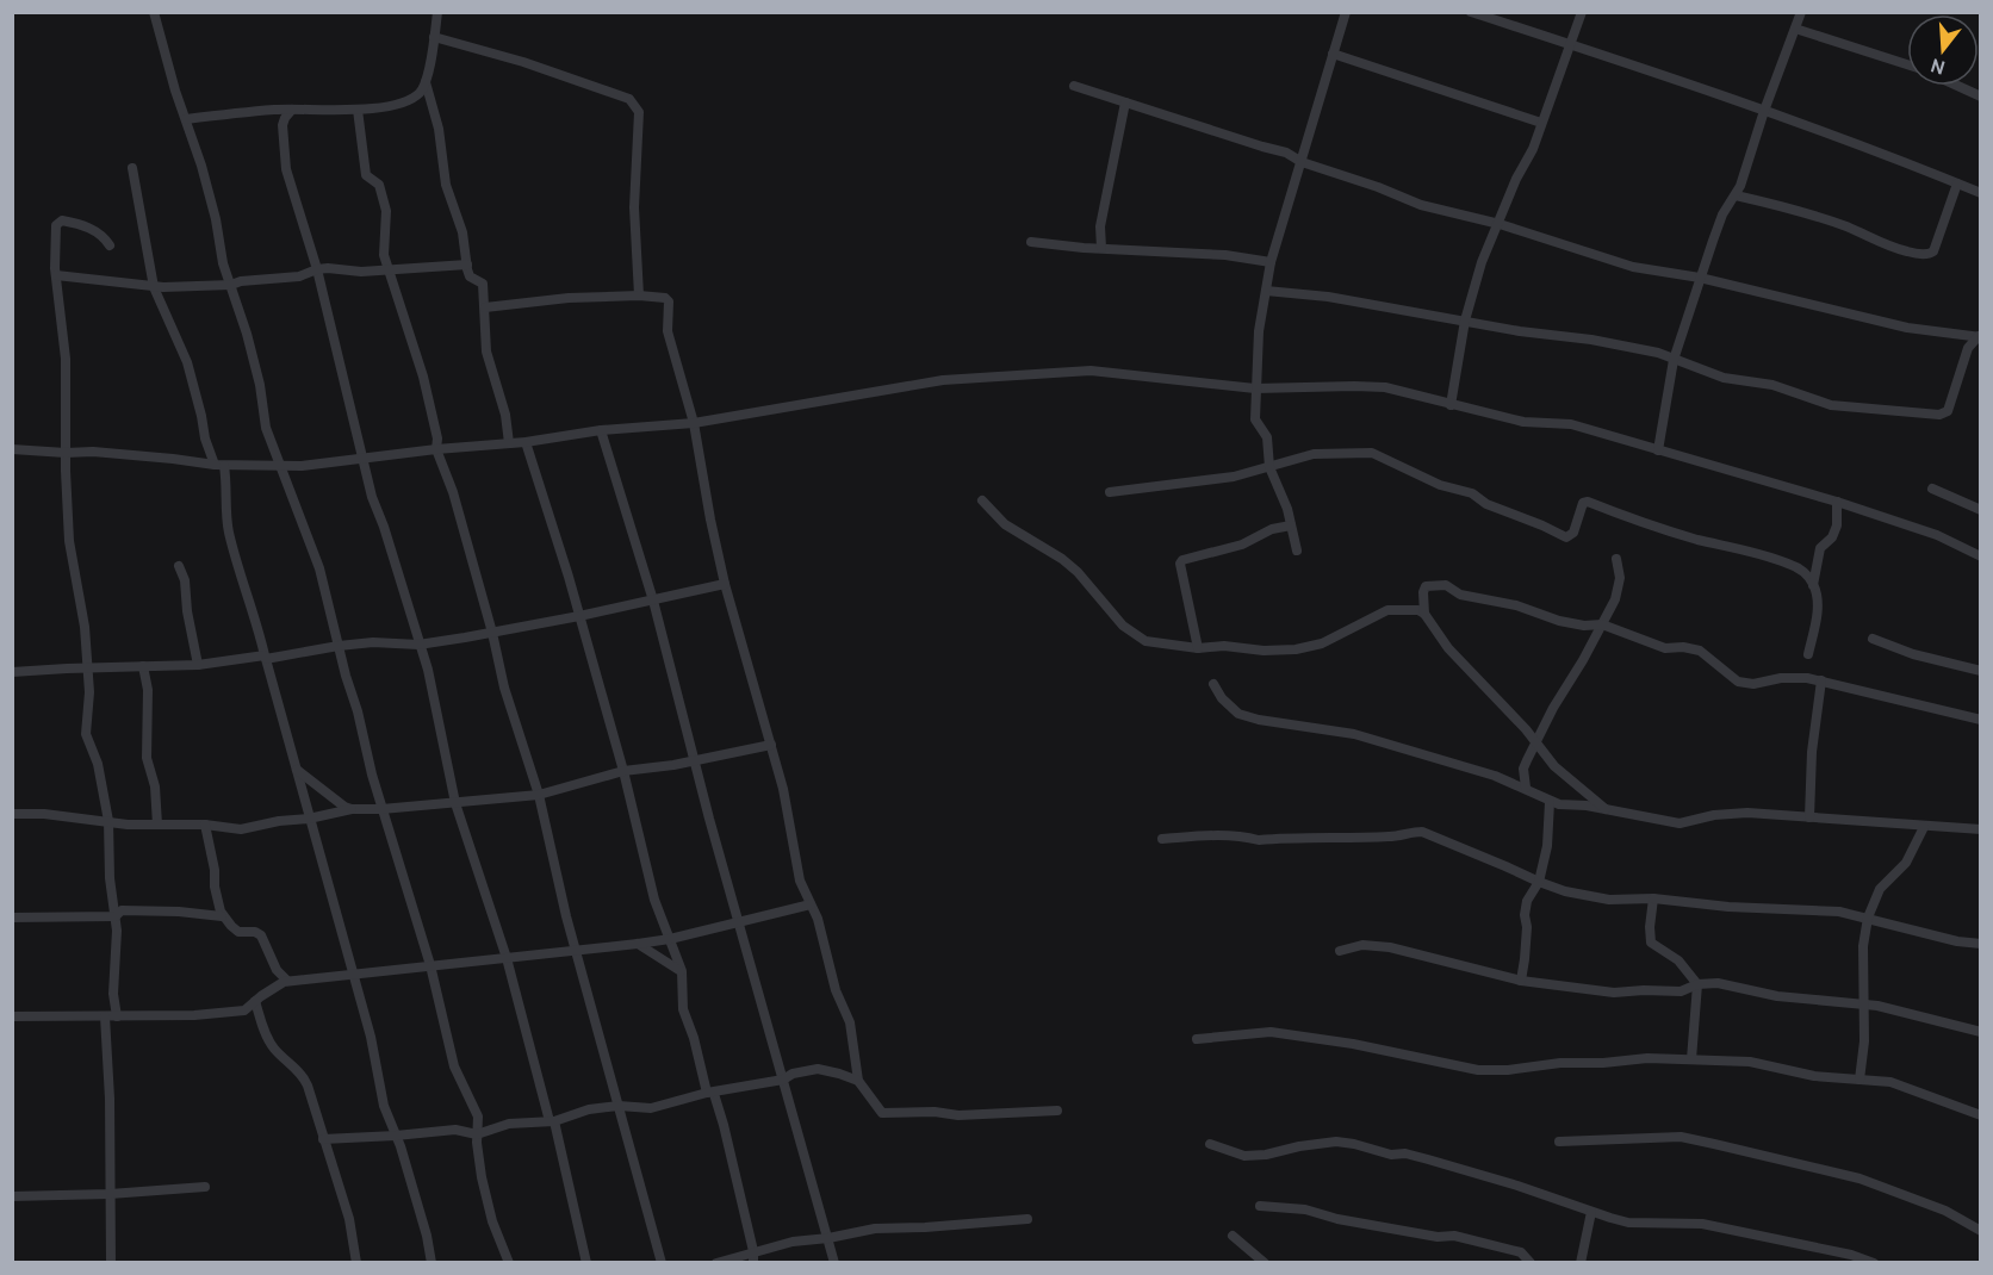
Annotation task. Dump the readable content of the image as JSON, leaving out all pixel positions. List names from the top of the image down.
{
  "north": "bottom"
}
